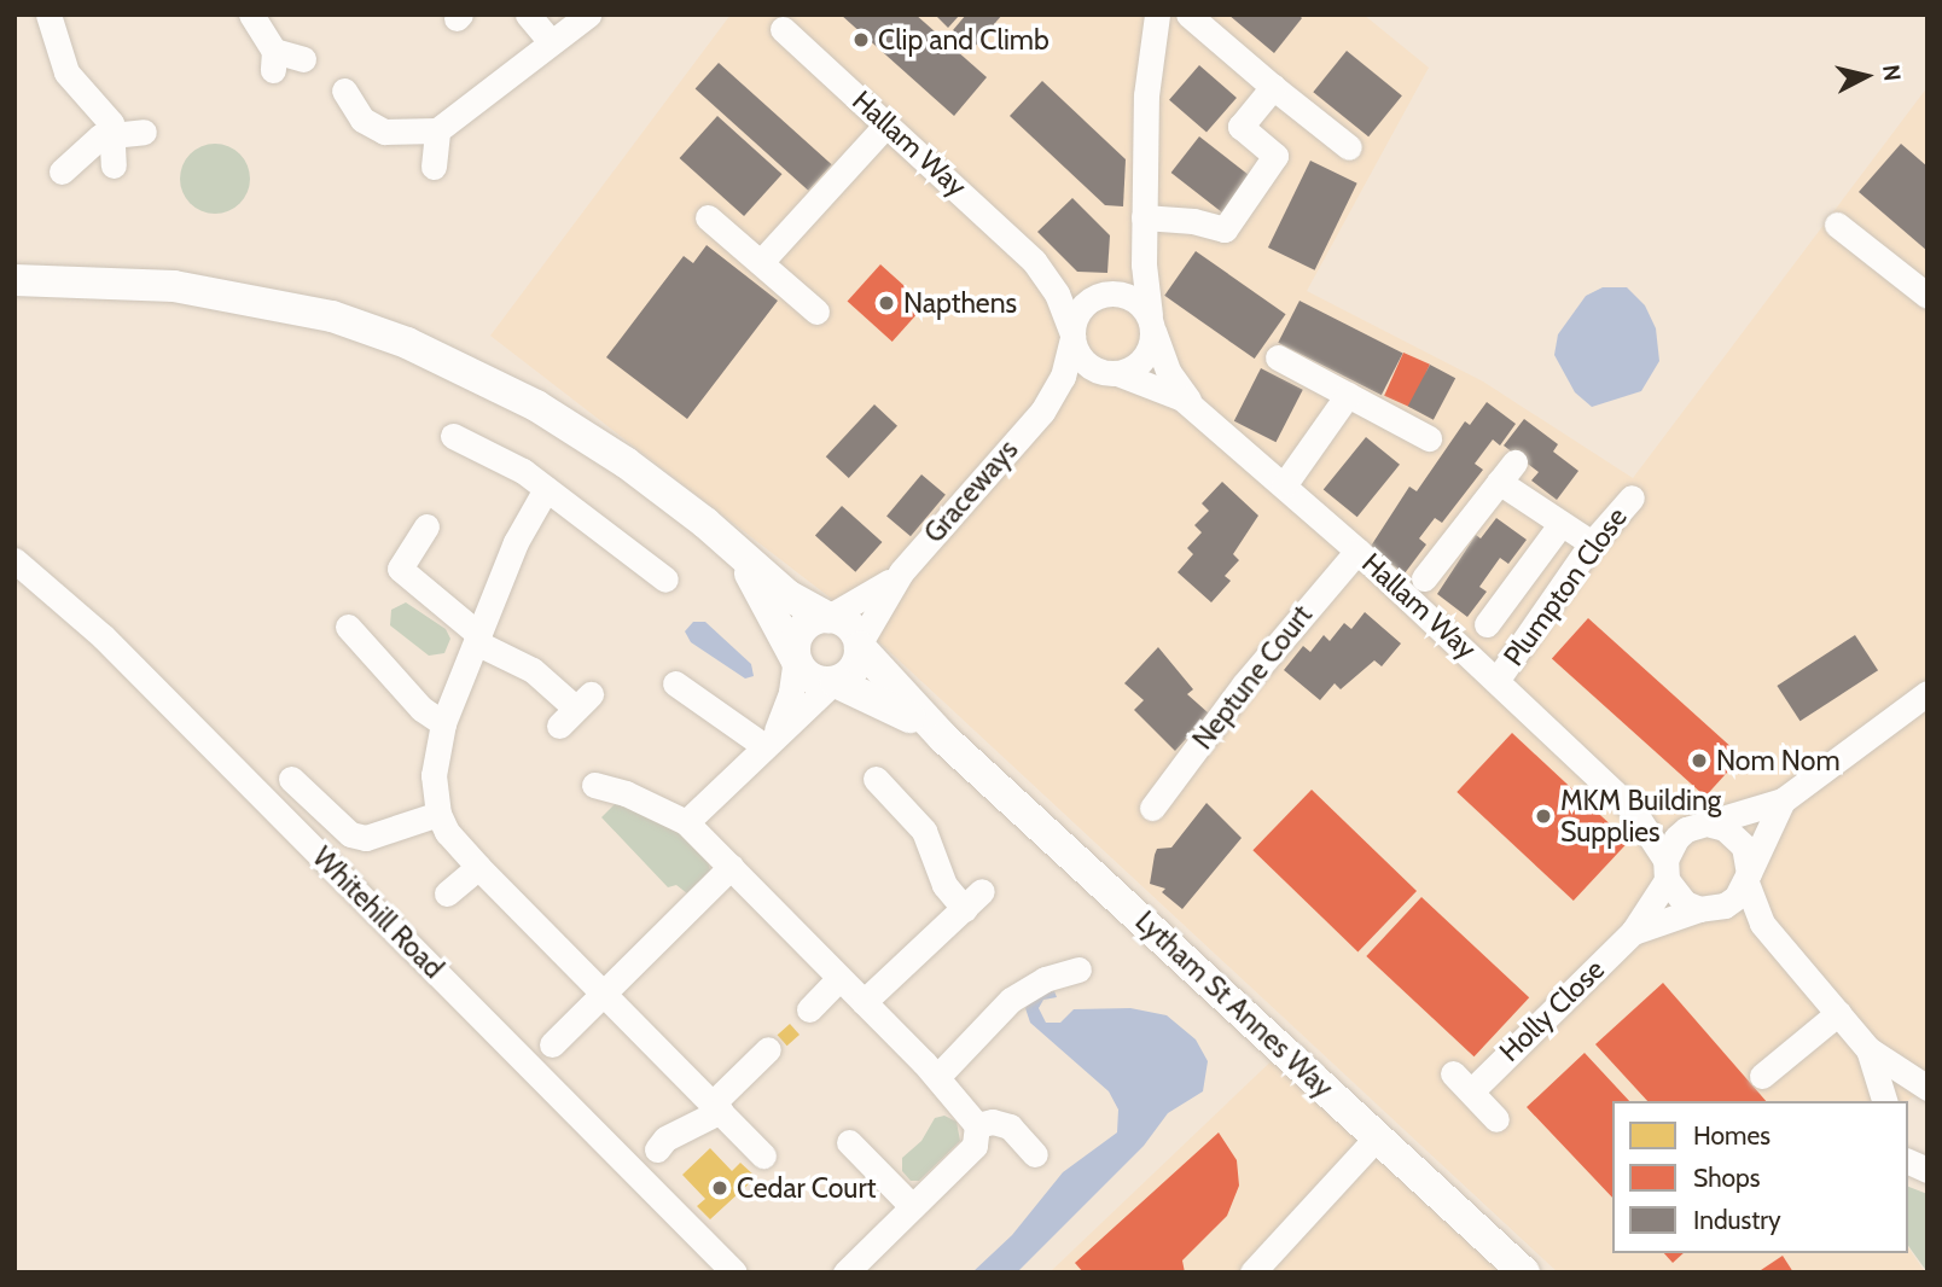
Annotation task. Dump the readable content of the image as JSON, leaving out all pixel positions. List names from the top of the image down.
{
  "streets": {
    "main road": ["Lytham St Annes Way"],
    "street": [
      "Hallam Way",
      "Graceways",
      "Plumpton Close",
      "Neptune Court",
      "Whitehill Road",
      "Holly Close"
    ]
  },
  "crossings": [
    ["Hallam Way", "Graceways"],
    ["Hallam Way", "Plumpton Close"],
    ["Hallam Way", "Neptune Court"],
    ["Hallam Way", "Holly Close"],
    ["Graceways", "Lytham St Annes Way"]
  ],
  "places": [
    "Clip and Climb",
    "Napthens",
    "Nom Nom",
    "MKM Building Supplies",
    "Cedar Court"
  ],
  "legend": ["Homes", "Shops", "Industry"],
  "north": "right"
}
